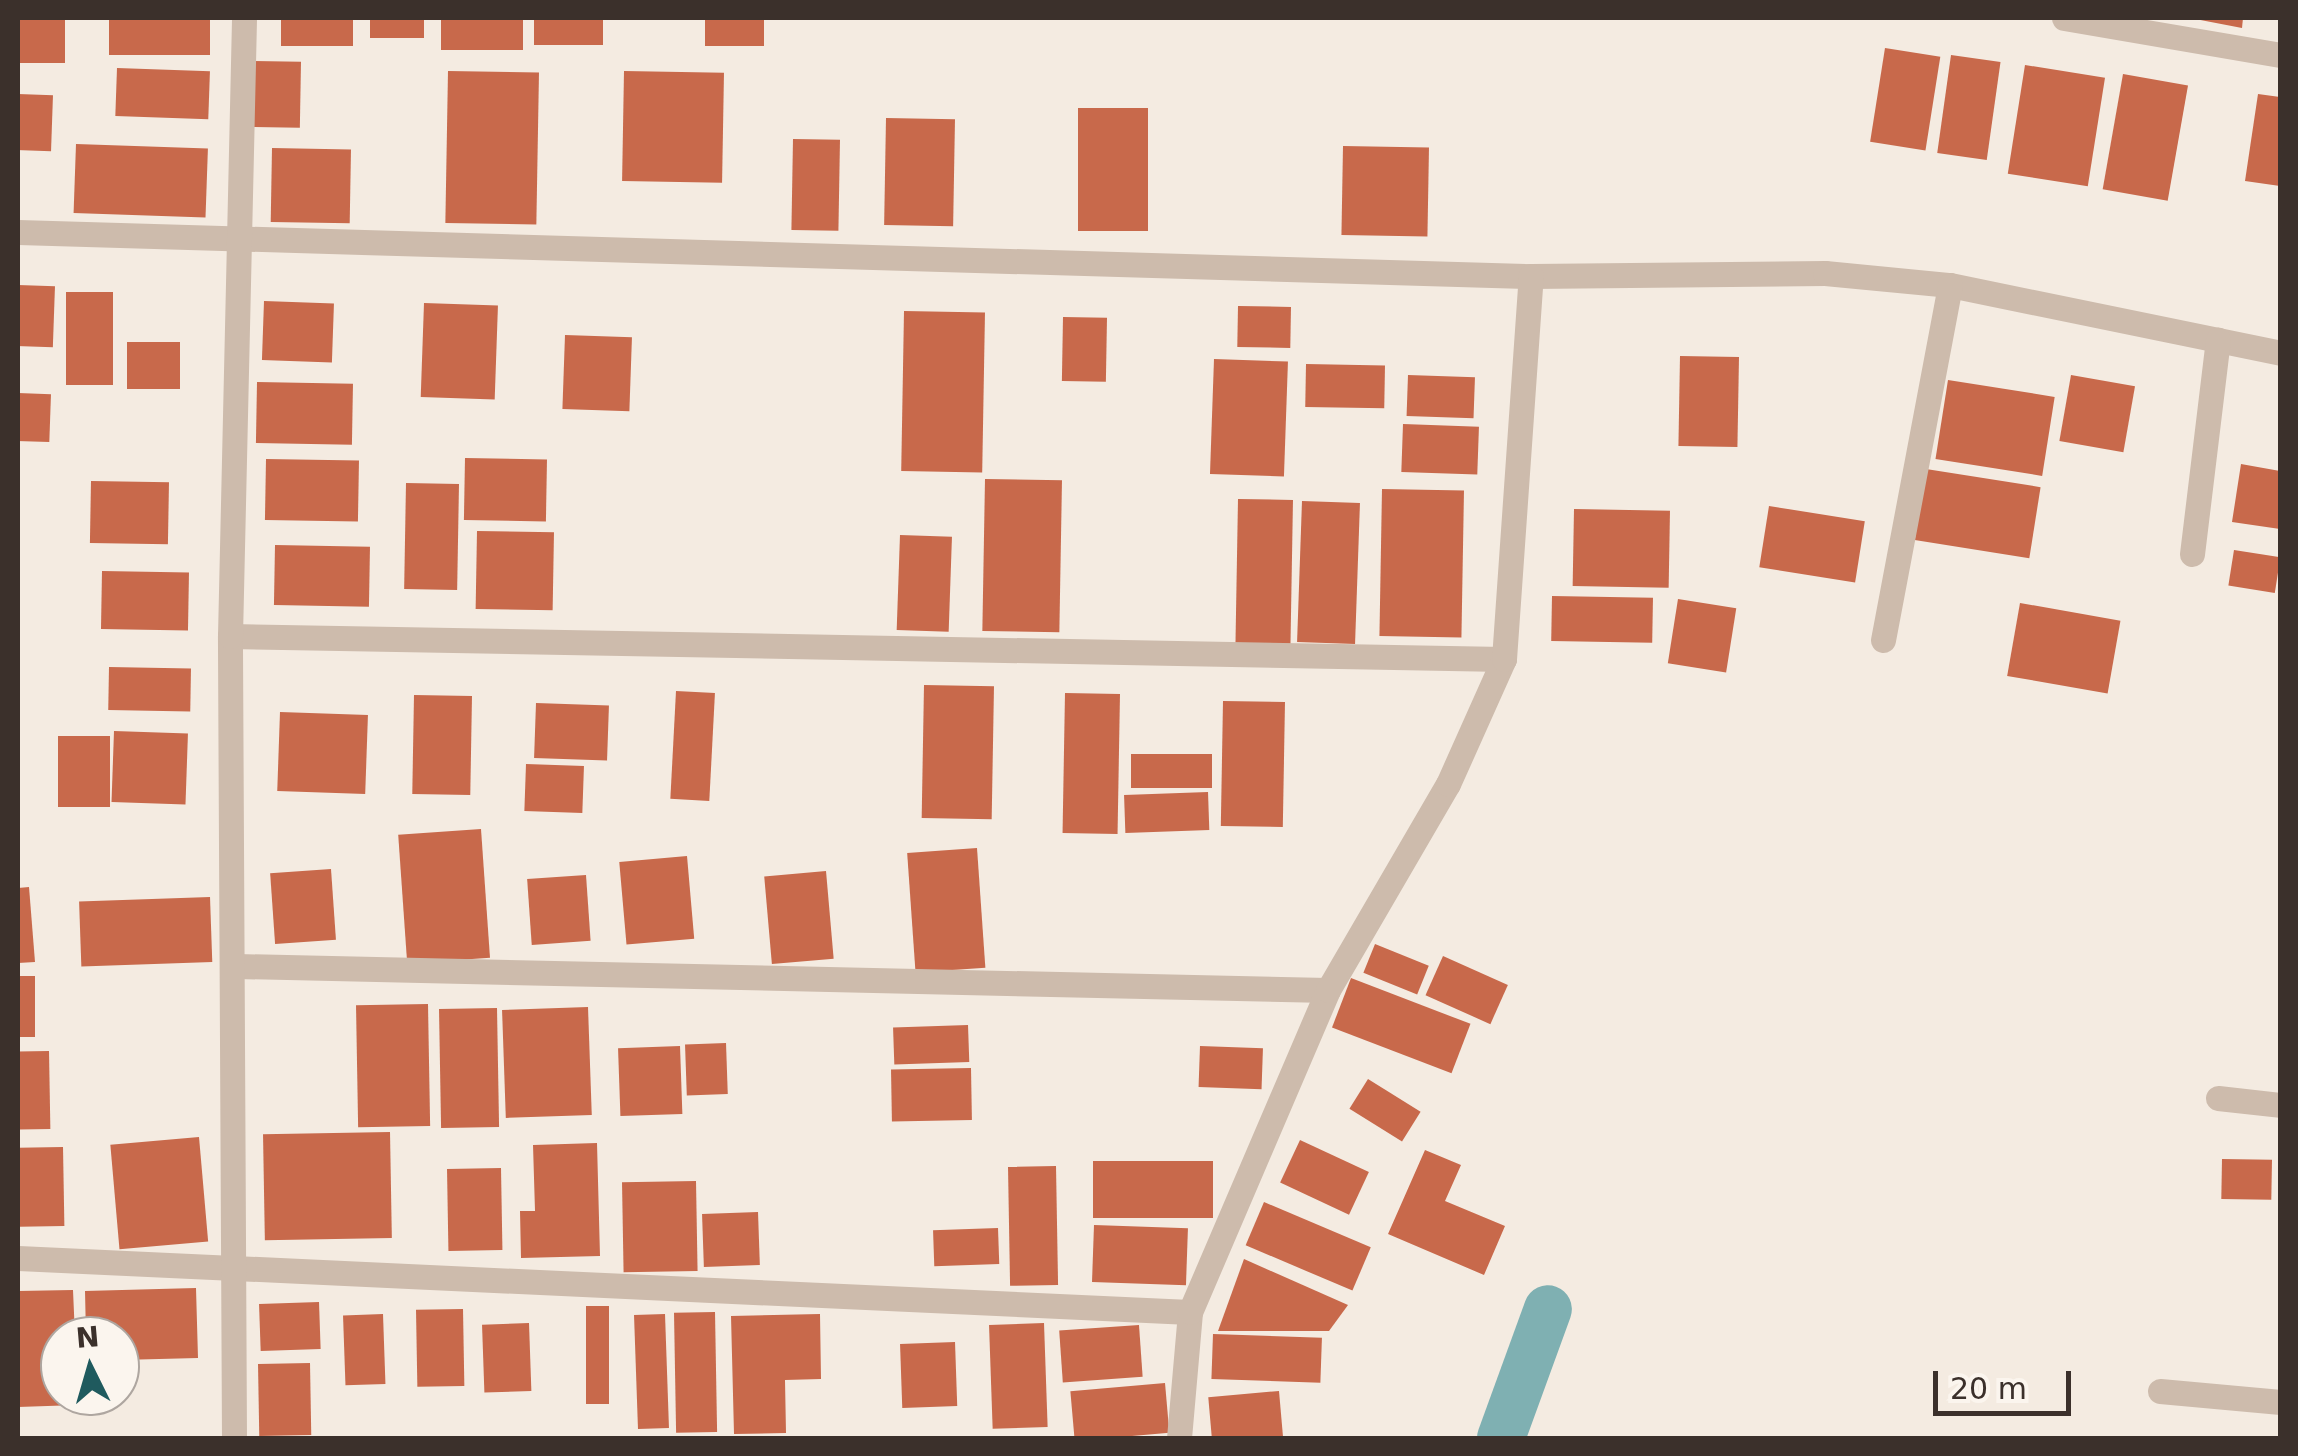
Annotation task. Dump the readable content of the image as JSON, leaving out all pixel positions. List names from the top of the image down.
{
  "scale_bar": "20 m",
  "north": "top"
}
